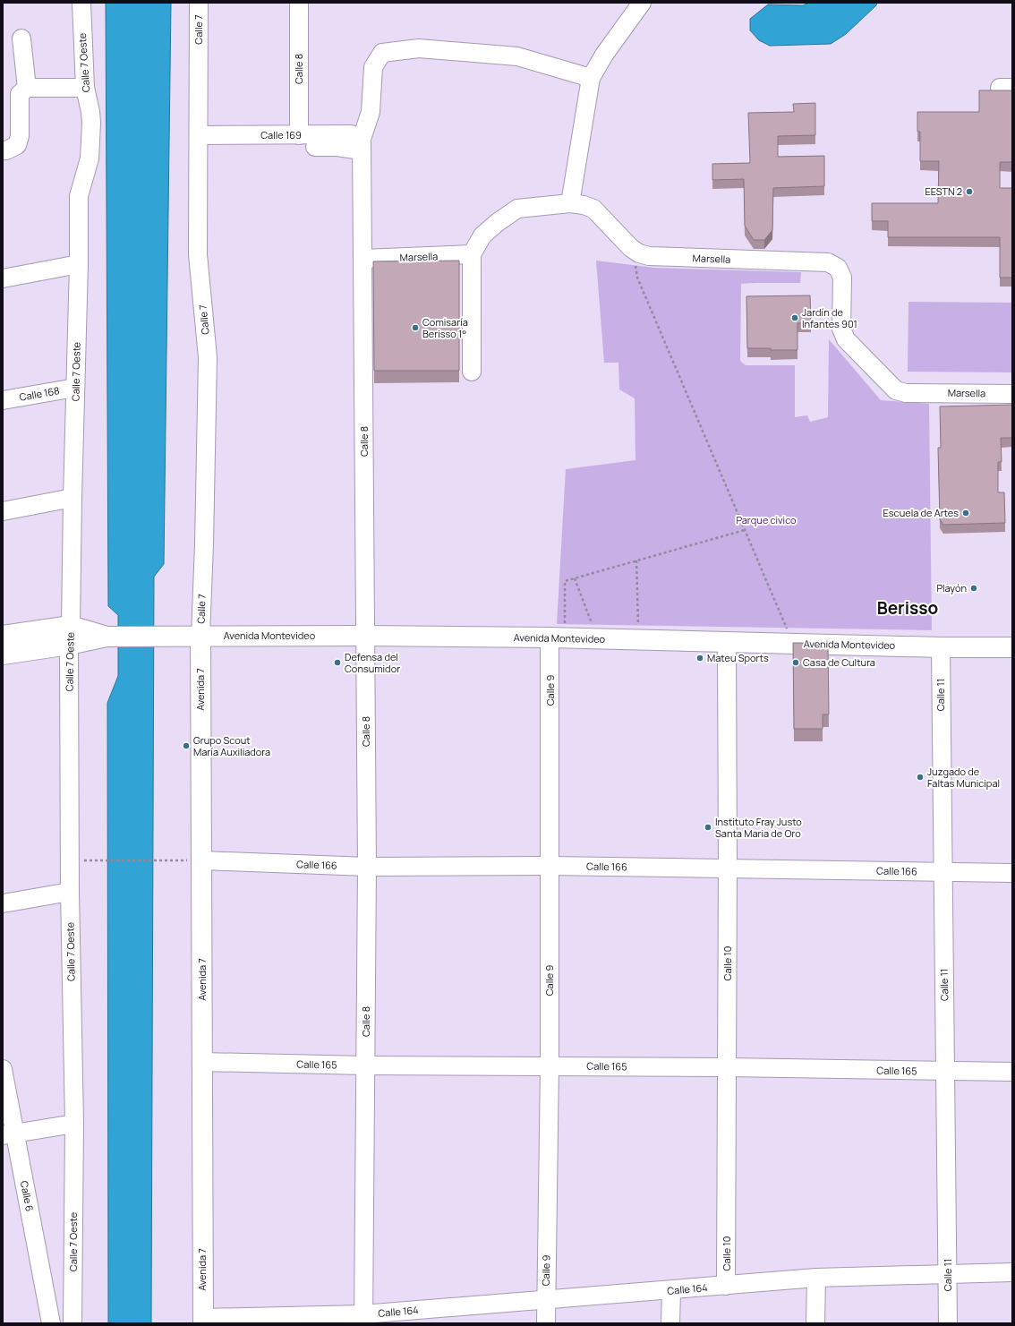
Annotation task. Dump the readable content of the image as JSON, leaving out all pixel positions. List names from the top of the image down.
{
  "streets": {
    "main road": ["Avenida Montevideo", "Avenida 7"],
    "street": [
      "Calle 7",
      "Calle 7 Oeste",
      "Calle 8",
      "Calle 169",
      "Marsella",
      "Calle 168",
      "Calle 9",
      "Calle 11",
      "Calle 166",
      "Calle 10",
      "Calle 165",
      "Calle 6",
      "Calle 164"
    ]
  },
  "crossings": [
    ["Calle 7", "Calle 169"],
    ["Calle 7", "Avenida Montevideo"],
    ["Calle 7", "Avenida 7"],
    ["Calle 7 Oeste", "Calle 168"],
    ["Calle 7 Oeste", "Avenida Montevideo"],
    ["Calle 8", "Calle 169"],
    ["Calle 8", "Marsella"],
    ["Calle 8", "Avenida Montevideo"],
    ["Calle 8", "Calle 166"],
    ["Calle 8", "Calle 165"],
    ["Calle 8", "Calle 164"],
    ["Avenida Montevideo", "Avenida 7"],
    ["Avenida Montevideo", "Calle 9"],
    ["Avenida Montevideo", "Calle 11"],
    ["Avenida Montevideo", "Calle 10"],
    ["Avenida 7", "Calle 166"],
    ["Avenida 7", "Calle 165"],
    ["Avenida 7", "Calle 164"],
    ["Calle 9", "Calle 166"],
    ["Calle 9", "Calle 165"],
    ["Calle 9", "Calle 164"],
    ["Calle 11", "Calle 166"],
    ["Calle 11", "Calle 165"],
    ["Calle 11", "Calle 164"],
    ["Calle 166", "Calle 10"],
    ["Calle 10", "Calle 165"],
    ["Calle 10", "Calle 164"]
  ],
  "districts": ["Berisso"],
  "parks": ["Parque civico"],
  "places": [
    "EESTN 2",
    "Jardín de Infantes 901",
    "Comisaría Berisso 1°",
    "Escuela de Artes",
    "Playón",
    "Mateu Sports",
    "Defensa del Consumidor",
    "Casa de Cultura",
    "Grupo Scout María Auxiliadora",
    "Juzgado de Faltas Municipal",
    "Instituto Fray Justo Santa Maria de Oro"
  ]
}
